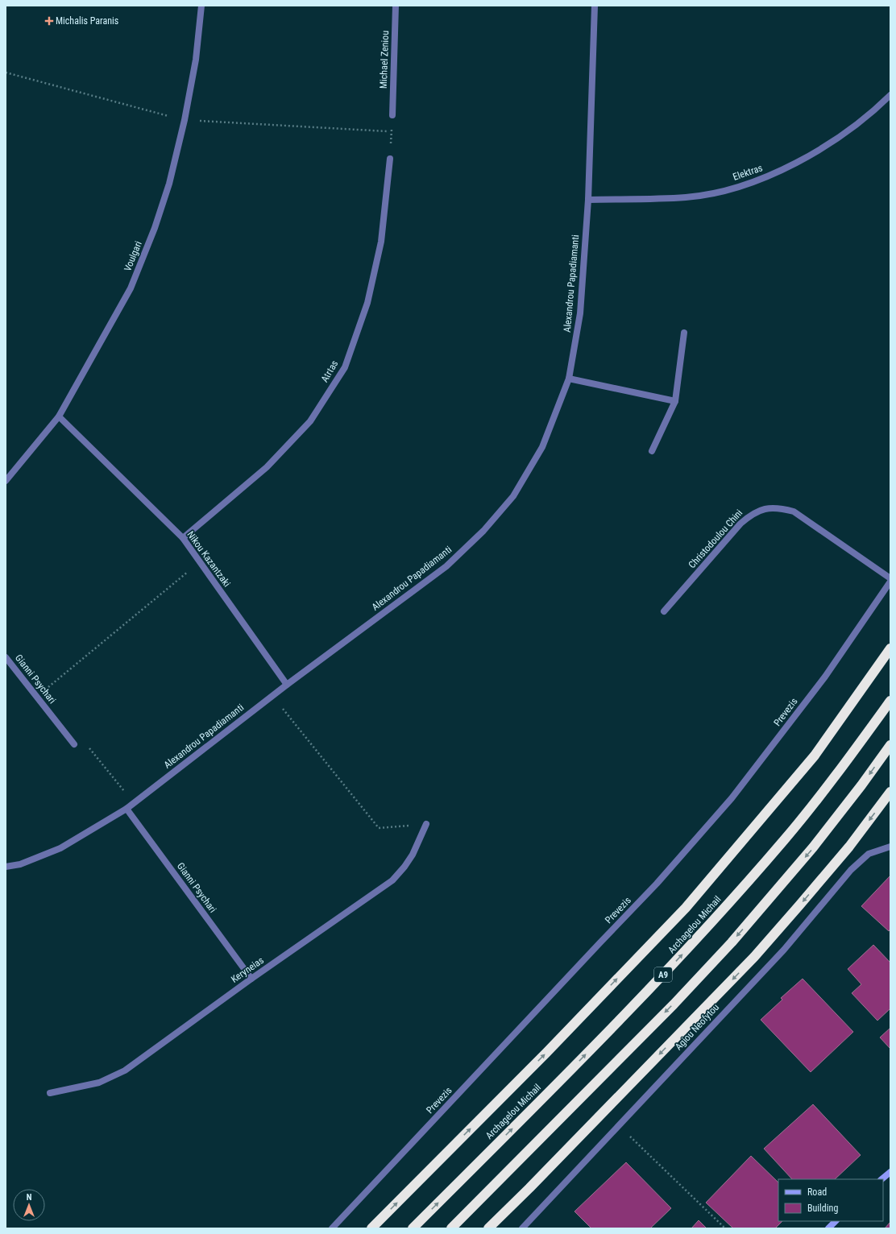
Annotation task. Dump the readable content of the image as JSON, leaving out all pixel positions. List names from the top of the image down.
{
  "streets": {
    "highway": ["Archagelou Michail", "A9"],
    "street": [
      "Michael Zeniou",
      "Elektras",
      "Voulgari",
      "Alexandrou Papadiamanti",
      "Atrtas",
      "Christodoulou Chini",
      "Nikou Kazantzaki",
      "Gianni Psychari",
      "Prevezis",
      "Keryneias",
      "Agiou Neofytou"
    ]
  },
  "crossings": [
    ["Elektras", "Alexandrou Papadiamanti"],
    ["Voulgari", "Nikou Kazantzaki"],
    ["Alexandrou Papadiamanti", "Nikou Kazantzaki"],
    ["Alexandrou Papadiamanti", "Gianni Psychari"],
    ["Atrtas", "Nikou Kazantzaki"],
    ["Gianni Psychari", "Keryneias"]
  ],
  "places": {
    "health": ["Michalis Paranis"]
  },
  "legend": ["Road", "Building"],
  "north": "top"
}
